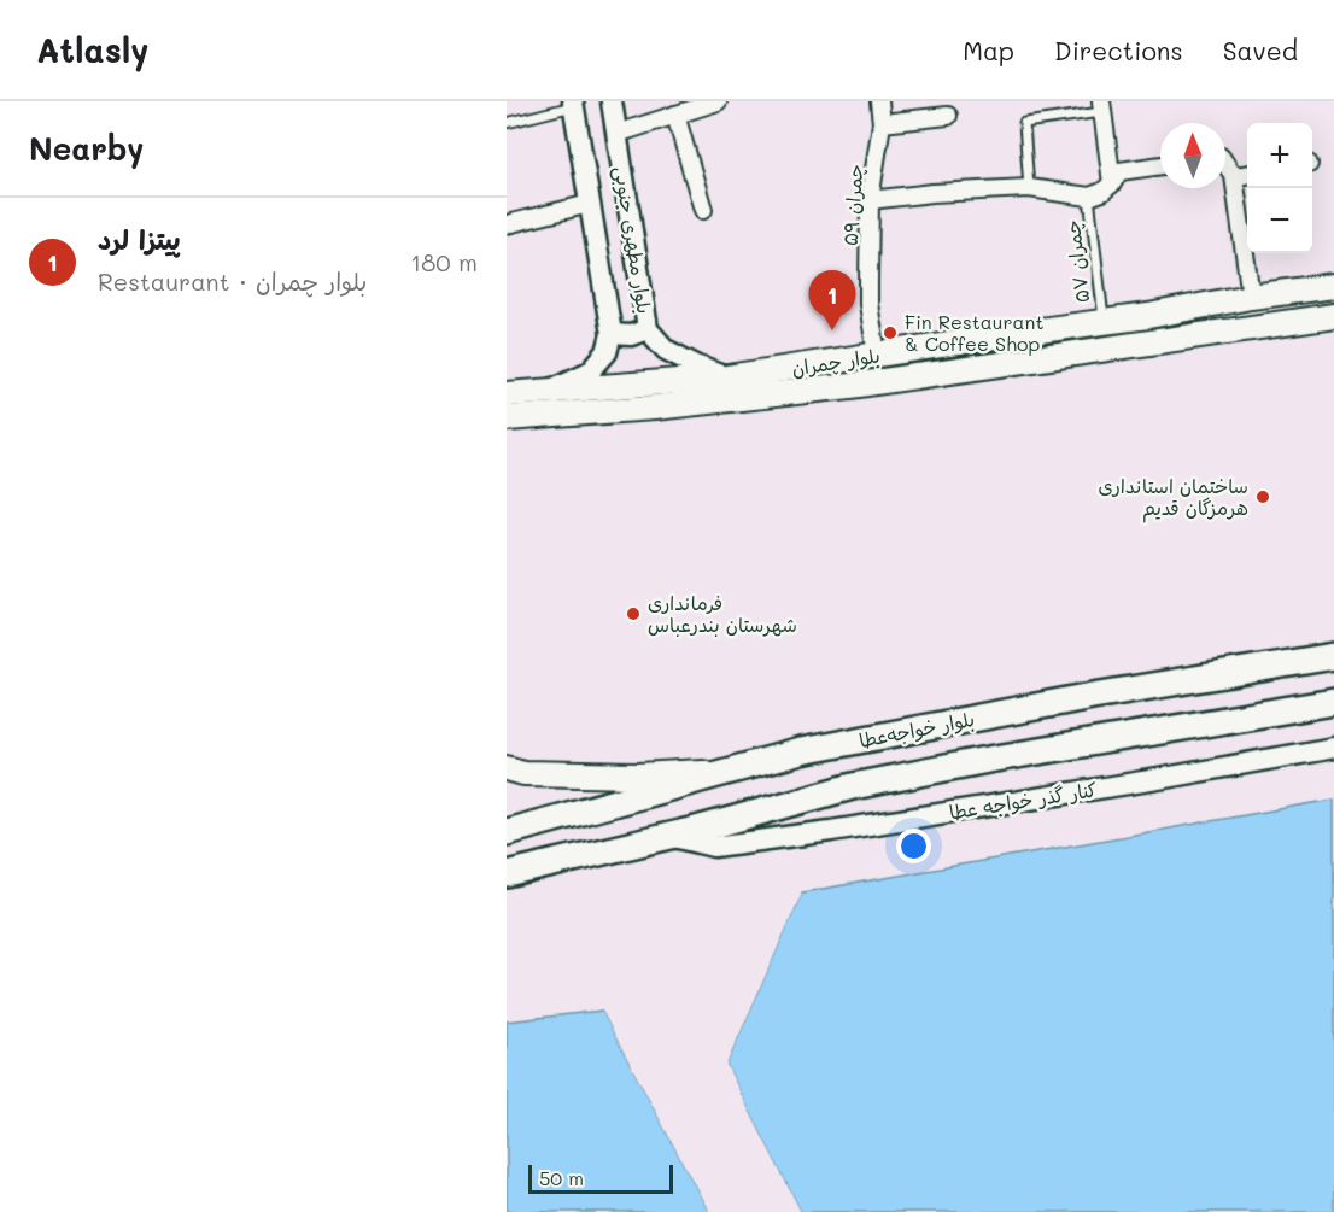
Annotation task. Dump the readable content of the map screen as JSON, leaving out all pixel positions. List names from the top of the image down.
{
  "streets": {
    "main road": ["بلوار چمران", "بلوار خواجه‌عطا"],
    "street": ["چمران ۵۹", "بلوار مطهری جنوبی", "کنار گذر خواجه عطا"],
    "lane": ["چمران ۵۷"]
  },
  "crossings": [
    ["چمران ۵۹", "بلوار چمران"],
    ["بلوار مطهری جنوبی", "بلوار چمران"],
    ["چمران ۵۷", "بلوار چمران"]
  ],
  "places": ["Fin Restaurant & Coffee Shop", "ساختمان استانداری هرمزگان قدیم", "فرمانداری شهرستان بندرعباس"],
  "scale_bar": "50 m",
  "north": "top",
  "page": {
    "header": "Atlasly",
    "nav": ["Map", "Directions", "Saved"],
    "heading": "Nearby",
    "map_buttons": ["+", "−"],
    "list": [
      {
        "mark": "1",
        "name": "پیتزا لرد",
        "note": "Restaurant · بلوار چمران",
        "value": "180 m"
      }
    ],
    "pins": "1",
    "scale": "50 m"
  }
}
